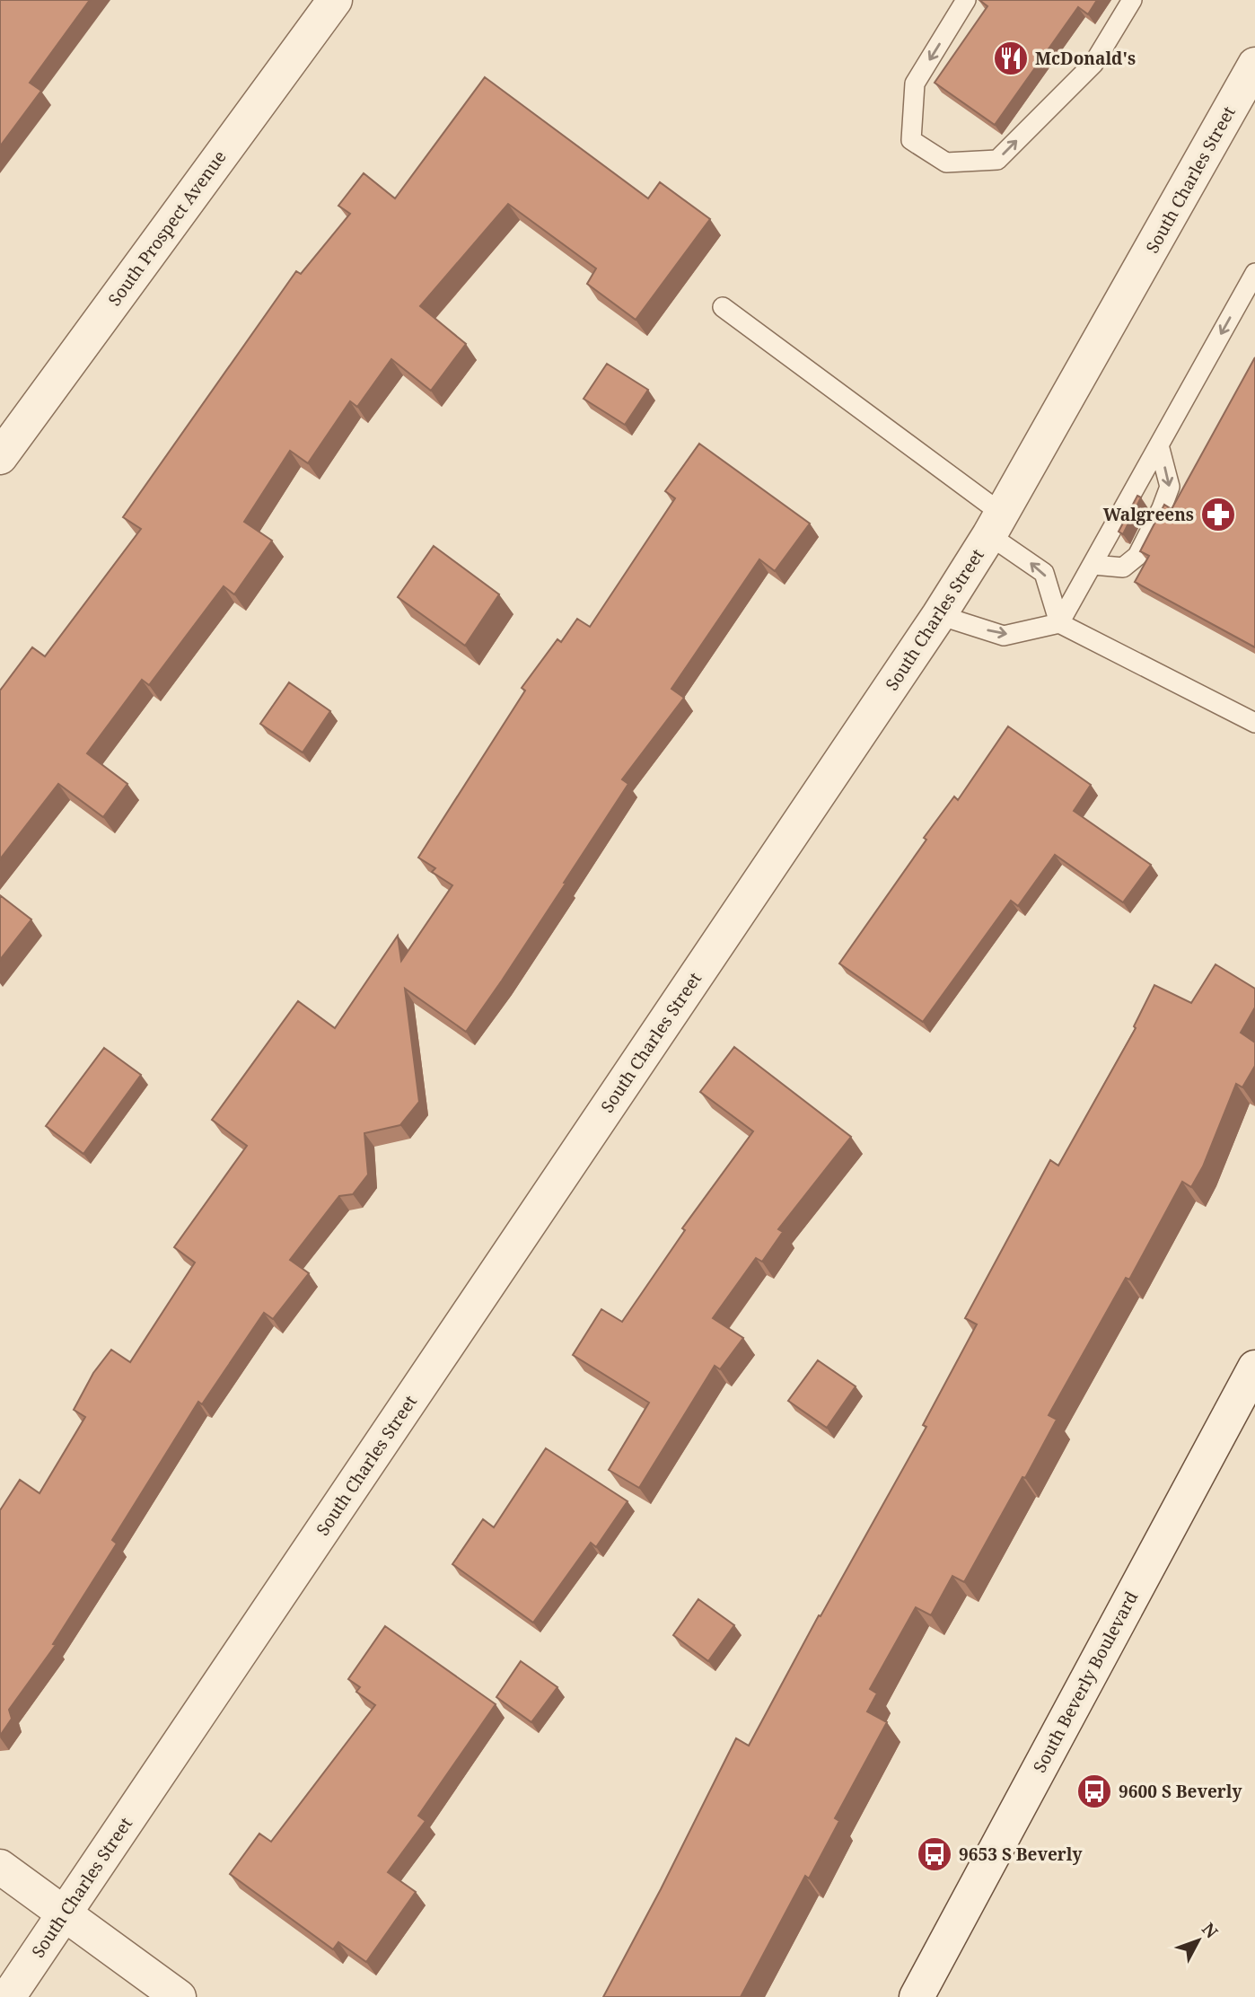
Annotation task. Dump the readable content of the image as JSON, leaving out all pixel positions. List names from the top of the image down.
{
  "streets": {
    "street": ["South Charles Street", "South Prospect Avenue", "South Beverly Boulevard"]
  },
  "places": {
    "restaurant": ["McDonald's"],
    "pharmacy": ["Walgreens"],
    "bus stop": ["9600 S Beverly", "9653 S Beverly"]
  },
  "north": "top right"
}
